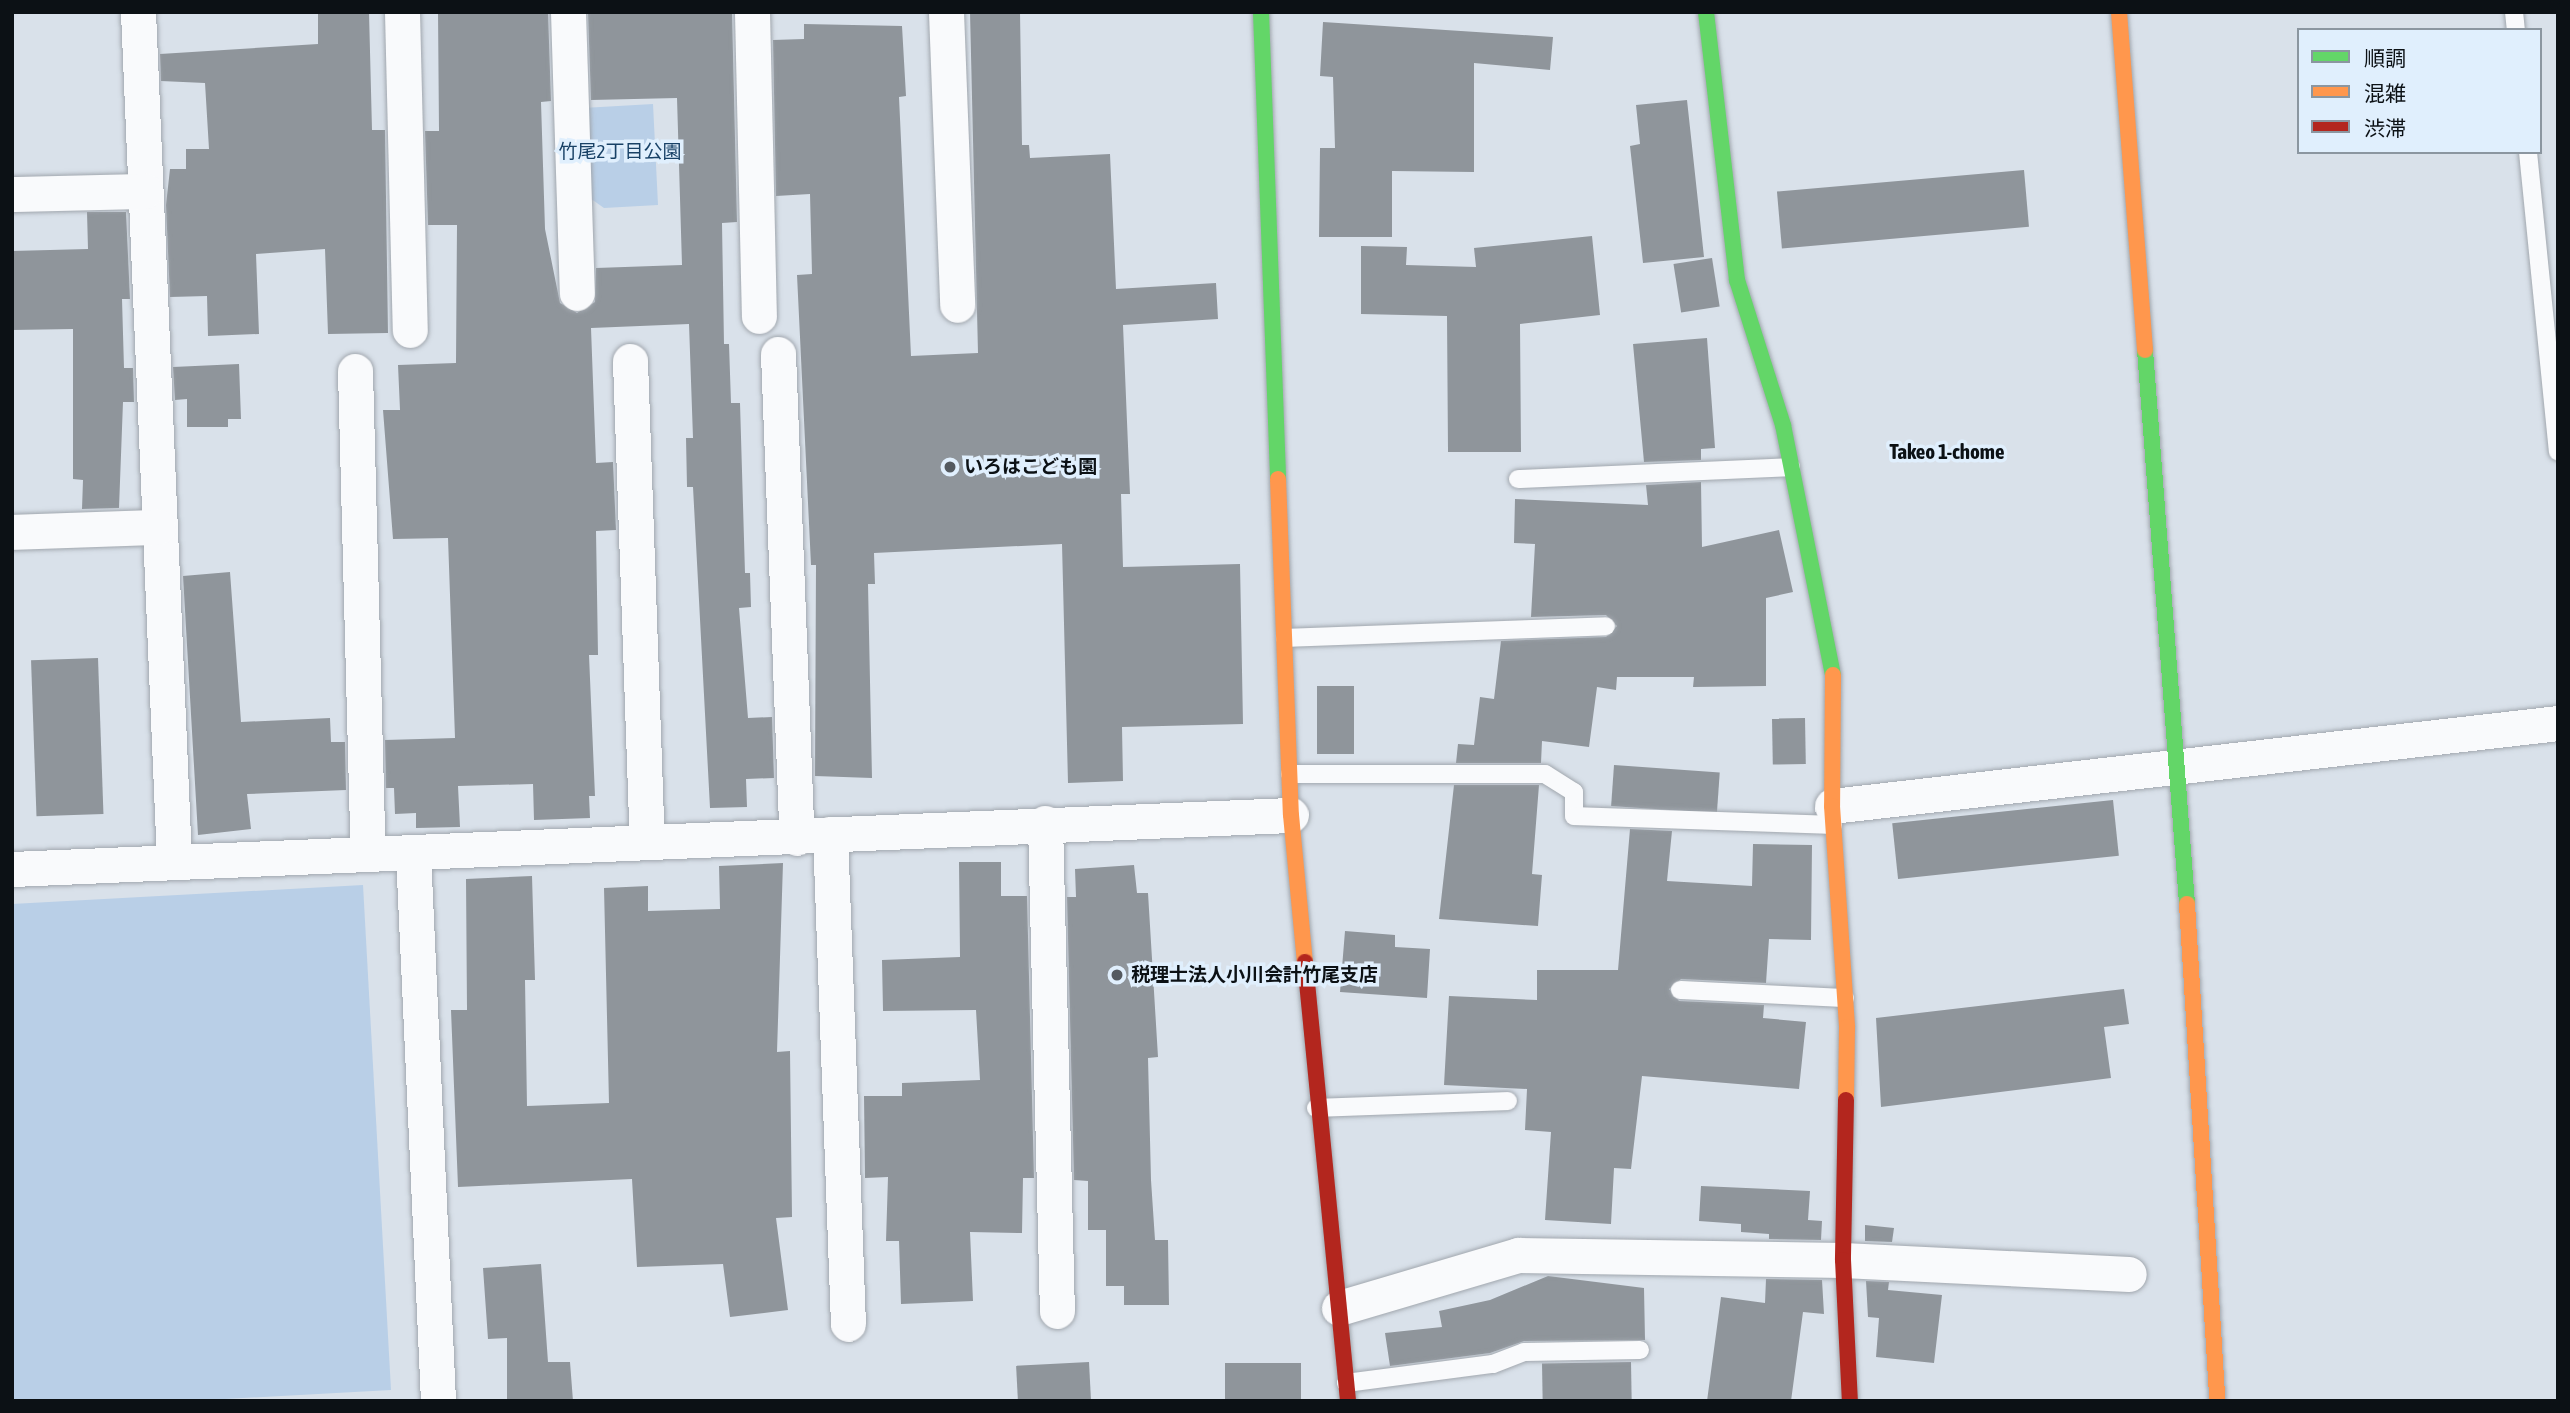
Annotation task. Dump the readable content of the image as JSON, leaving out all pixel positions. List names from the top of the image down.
{
  "districts": ["Takeo 1-chome"],
  "parks": ["竹尾2丁目公園"],
  "places": ["いろはこども園", "税理士法人小川会計竹尾支店"],
  "legend": ["順調", "混雑", "渋滞"]
}
